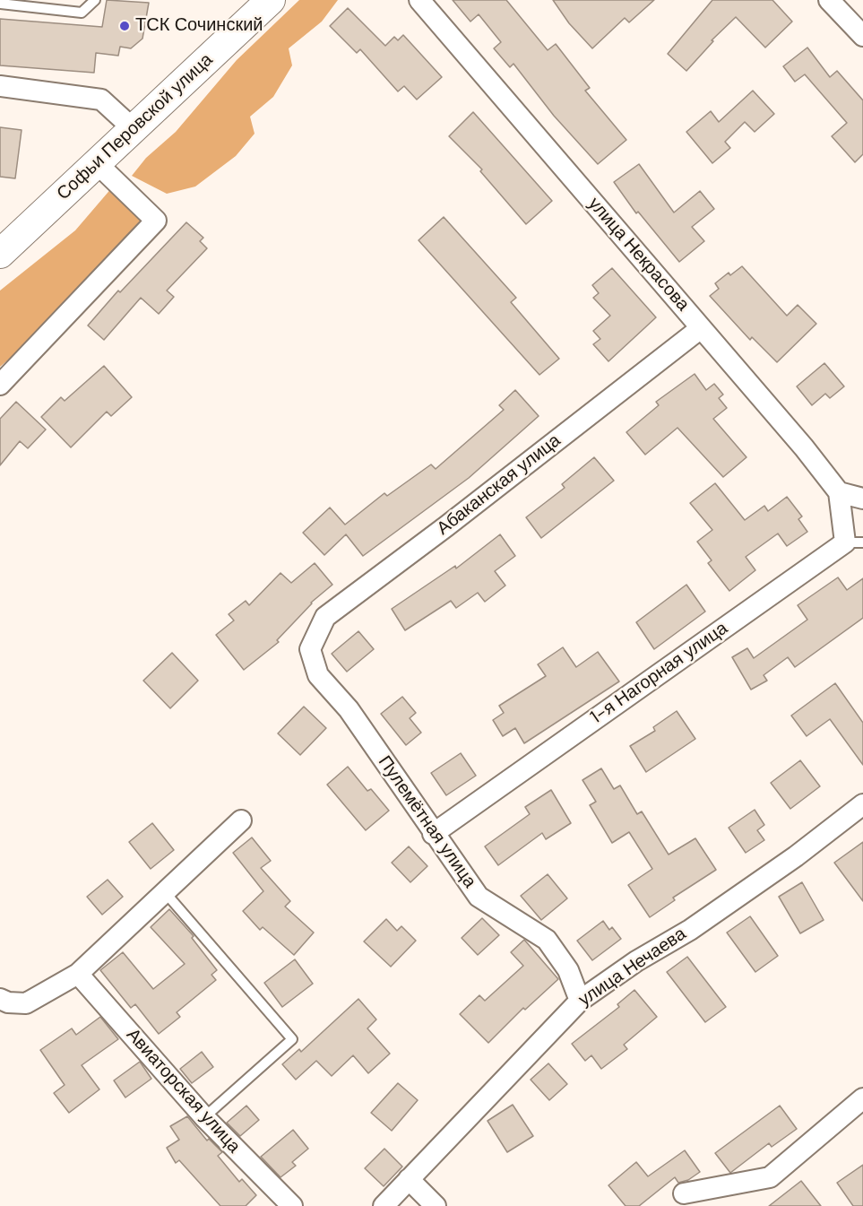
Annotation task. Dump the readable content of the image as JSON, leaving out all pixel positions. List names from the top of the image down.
{
  "streets": {
    "main road": ["Софьи Перовской улица"],
    "street": [
      "улица Некрасова",
      "Абаканская улица",
      "1-я Нагорная улица",
      "Пулемётная улица",
      "улица Нечаева",
      "Авиаторская улица"
    ]
  },
  "crossings": [
    ["улица Некрасова", "Абаканская улица"],
    ["улица Некрасова", "1-я Нагорная улица"],
    ["Абаканская улица", "Пулемётная улица"],
    ["1-я Нагорная улица", "Пулемётная улица"],
    ["Пулемётная улица", "улица Нечаева"]
  ],
  "places": ["ТСК Сочинский"]
}
